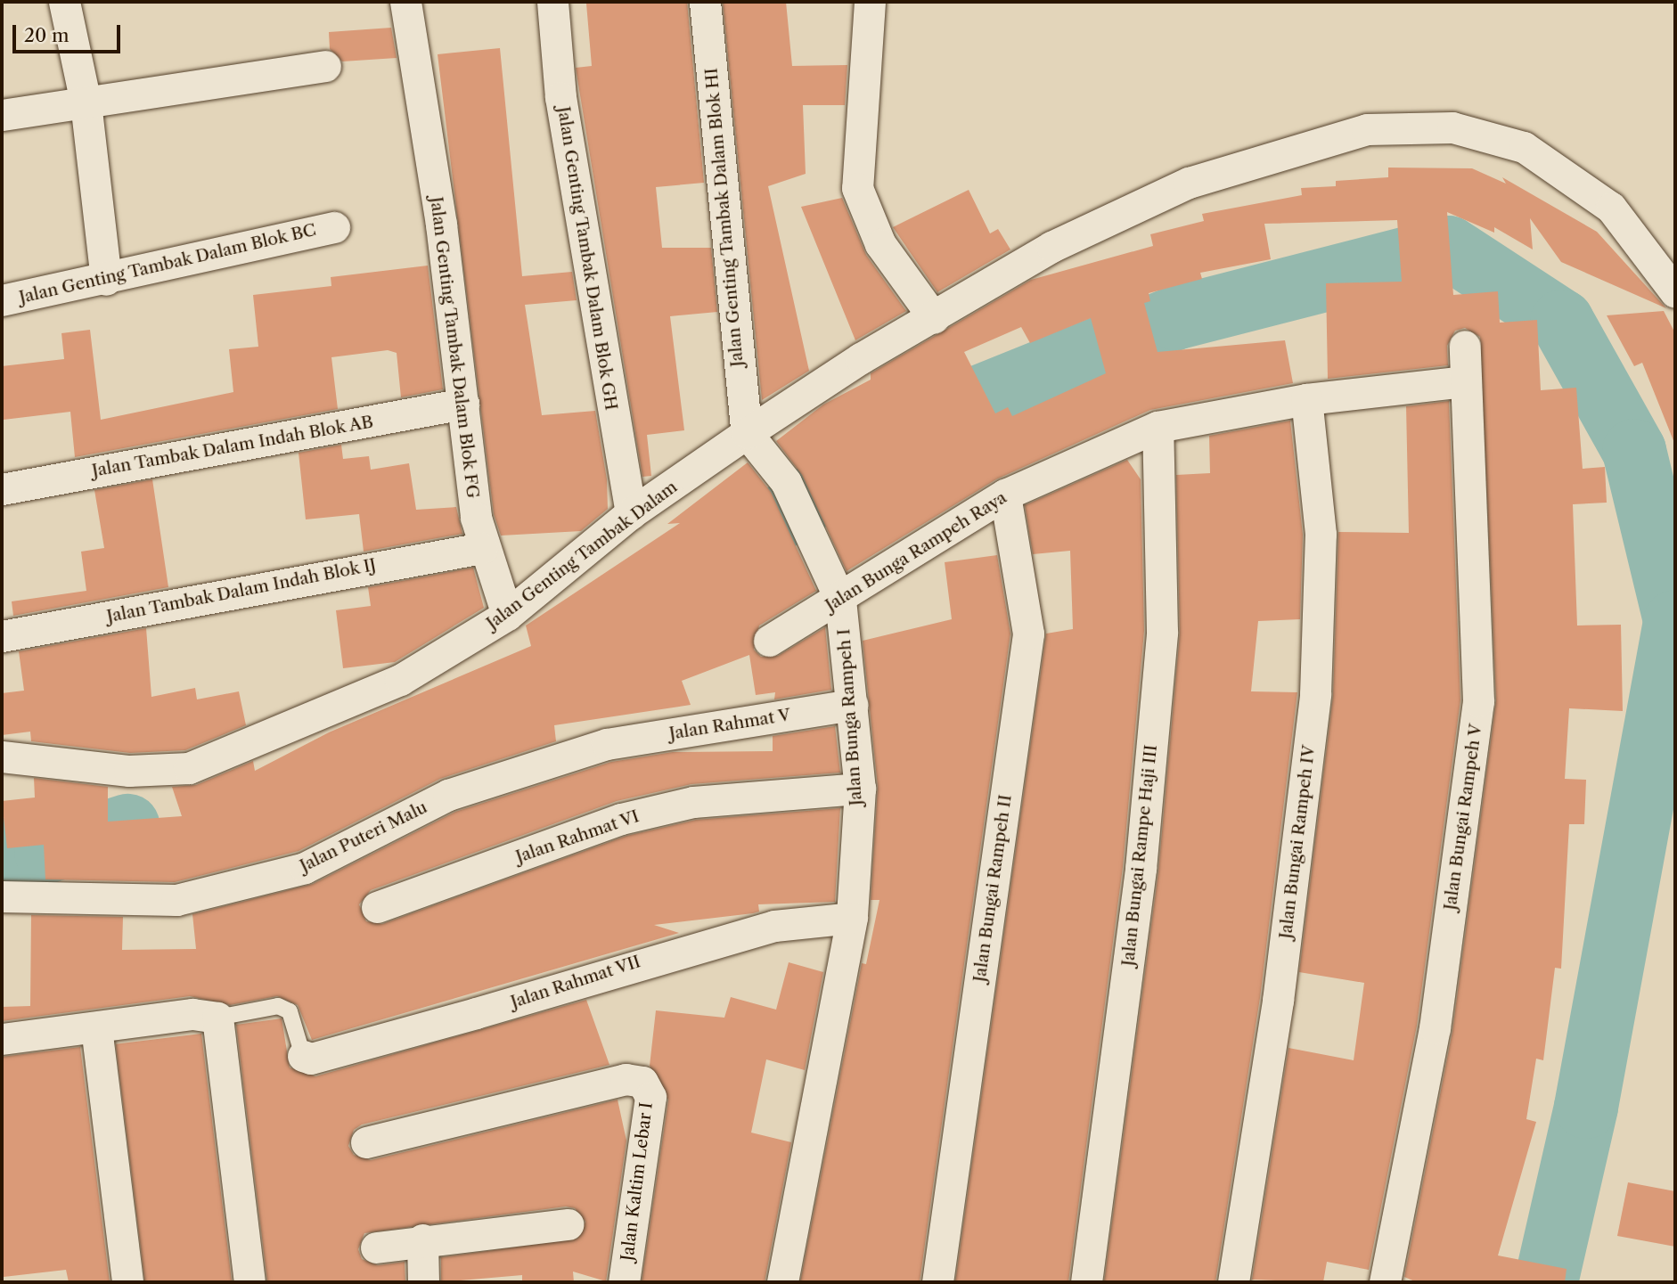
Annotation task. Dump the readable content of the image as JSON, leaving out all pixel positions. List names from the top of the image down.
{
  "streets": {
    "street": [
      "Jalan Genting Tambak Dalam Blok HI",
      "Jalan Genting Tambak Dalam Blok GH",
      "Jalan Genting Tambak Dalam Blok BC",
      "Jalan Genting Tambak Dalam Blok FG",
      "Jalan Tambak Dalam Indah Blok AB",
      "Jalan Bunga Rampeh Raya",
      "Jalan Genting Tambak Dalam",
      "Jalan Tambak Dalam Indah Blok IJ",
      "Jalan Bunga Rampeh I",
      "Jalan Rahmat V",
      "Jalan Bungai Rampeh V",
      "Jalan Puteri Malu",
      "Jalan Rahmat VI",
      "Jalan Bungai Rampeh IV",
      "Jalan Bungai Rampe Haji III",
      "Jalan Bungai Rampeh II",
      "Jalan Rahmat VII",
      "Jalan Kaltim Lebar I"
    ]
  },
  "crossings": [
    ["Jalan Genting Tambak Dalam Blok HI", "Jalan Genting Tambak Dalam"],
    ["Jalan Genting Tambak Dalam Blok HI", "Jalan Bunga Rampeh I"],
    ["Jalan Genting Tambak Dalam Blok GH", "Jalan Genting Tambak Dalam"],
    ["Jalan Genting Tambak Dalam Blok FG", "Jalan Tambak Dalam Indah Blok AB"],
    ["Jalan Genting Tambak Dalam Blok FG", "Jalan Genting Tambak Dalam"],
    ["Jalan Genting Tambak Dalam Blok FG", "Jalan Tambak Dalam Indah Blok IJ"],
    ["Jalan Bunga Rampeh Raya", "Jalan Bunga Rampeh I"],
    ["Jalan Bunga Rampeh Raya", "Jalan Bungai Rampeh V"],
    ["Jalan Bunga Rampeh Raya", "Jalan Bungai Rampeh IV"],
    ["Jalan Bunga Rampeh Raya", "Jalan Bungai Rampe Haji III"],
    ["Jalan Bunga Rampeh Raya", "Jalan Bungai Rampeh II"],
    ["Jalan Genting Tambak Dalam", "Jalan Bunga Rampeh I"],
    ["Jalan Bunga Rampeh I", "Jalan Rahmat V"],
    ["Jalan Bunga Rampeh I", "Jalan Rahmat VI"],
    ["Jalan Bunga Rampeh I", "Jalan Rahmat VII"],
    ["Jalan Rahmat V", "Jalan Puteri Malu"]
  ],
  "scale_bar": "20 m"
}
